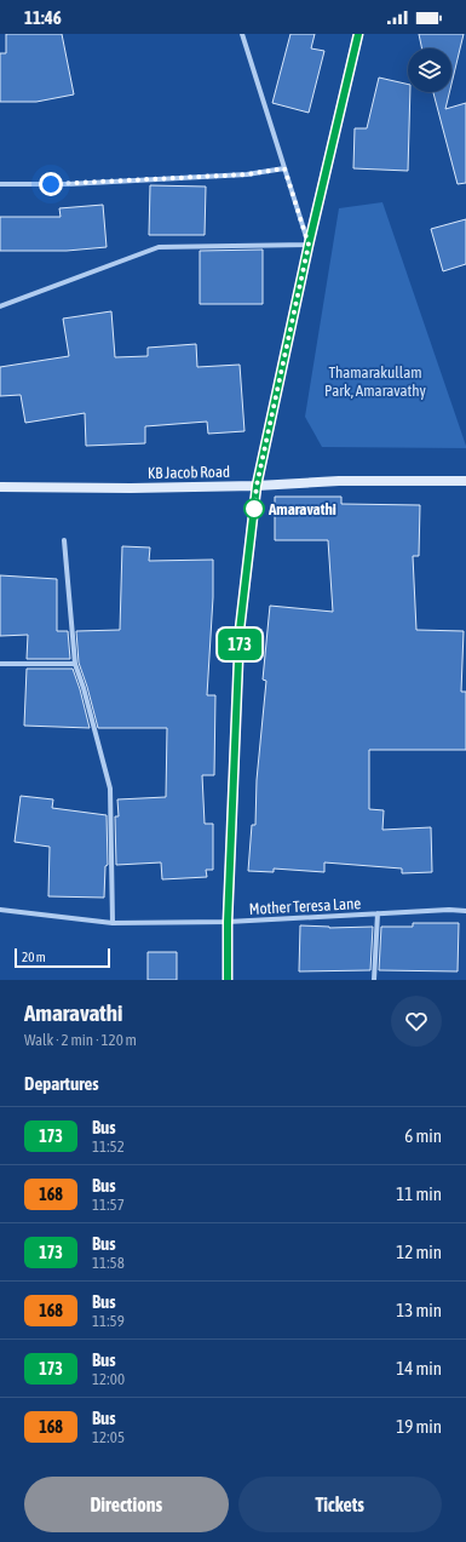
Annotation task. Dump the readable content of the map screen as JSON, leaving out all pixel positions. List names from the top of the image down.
{
  "streets": {
    "street": ["KB Jacob Road", "Mother Teresa Lane"]
  },
  "parks": ["Thamarakullam Park, Amaravathy"],
  "places": ["Amaravathi"],
  "lines": ["bus line 173"],
  "scale_bar": "20 m",
  "page": {
    "status": "11:46",
    "on_map": "173",
    "scale": "20 m",
    "heading": [
      ["Amaravathi", "Walk · 2 min · 120 m"],
      "Departures"
    ],
    "list": [
      {
        "mark": "173",
        "name": "Bus",
        "note": "11:52",
        "value": "6 min"
      },
      {
        "mark": "168",
        "name": "Bus",
        "note": "11:57",
        "value": "11 min"
      },
      {
        "mark": "173",
        "name": "Bus",
        "note": "11:58",
        "value": "12 min"
      },
      {
        "mark": "168",
        "name": "Bus",
        "note": "11:59",
        "value": "13 min"
      },
      {
        "mark": "173",
        "name": "Bus",
        "note": "12:00",
        "value": "14 min"
      },
      {
        "mark": "168",
        "name": "Bus",
        "note": "12:05",
        "value": "19 min"
      }
    ],
    "buttons": ["Directions", "Tickets"]
  }
}
